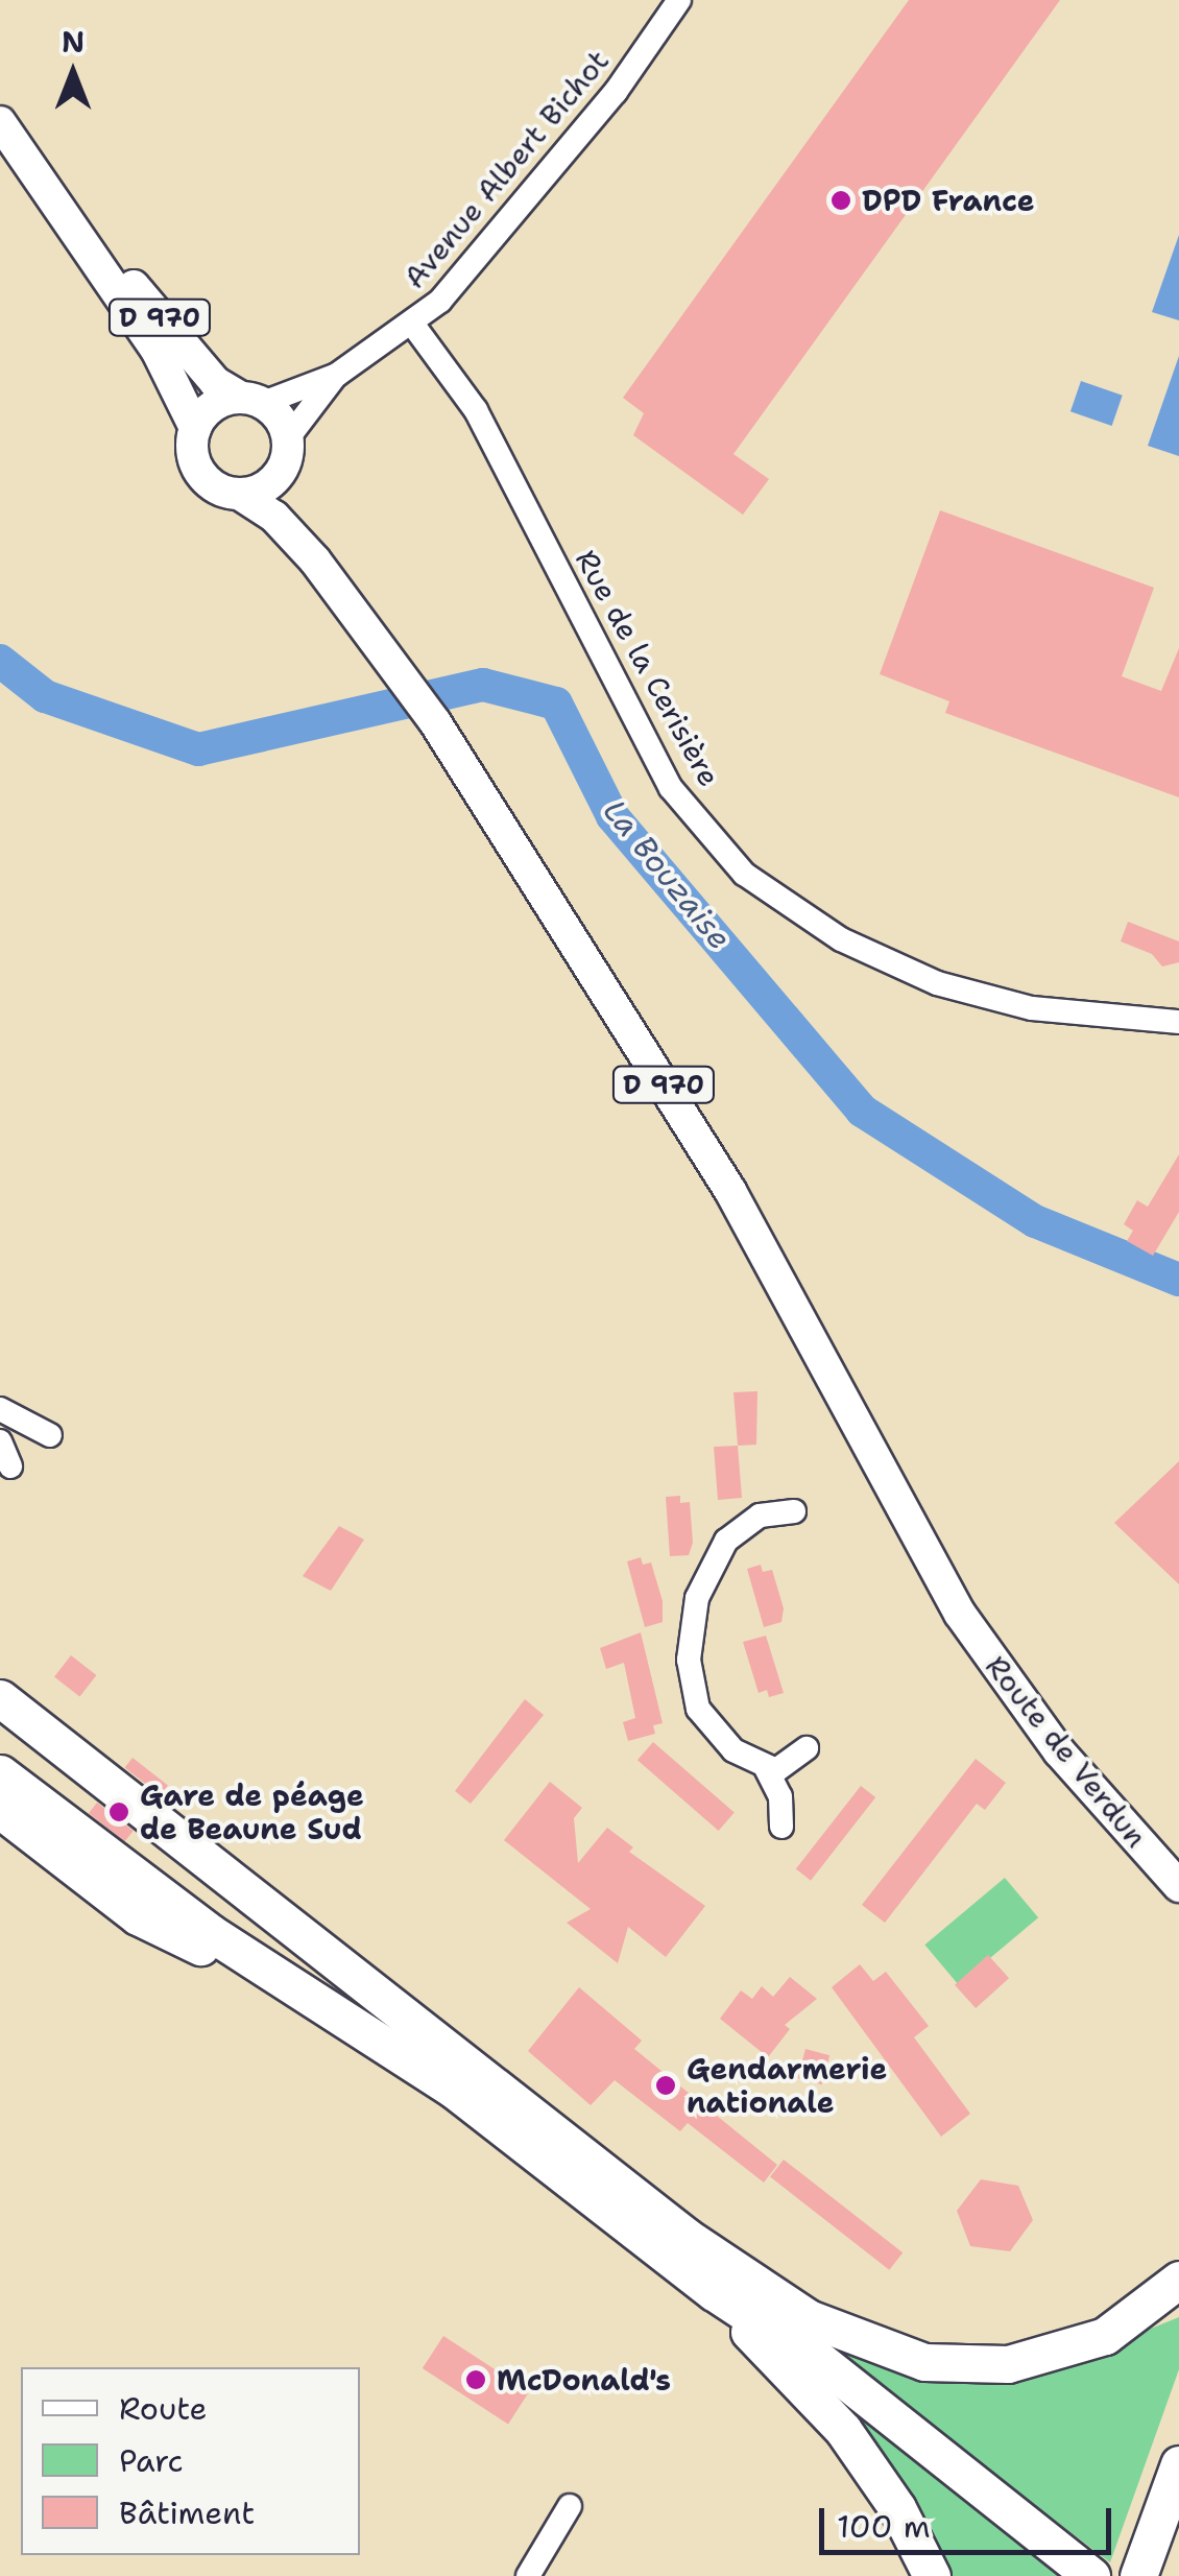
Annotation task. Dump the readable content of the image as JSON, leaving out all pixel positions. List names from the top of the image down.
{
  "streets": {
    "main road": ["D 970", "Route de Verdun"],
    "street": ["Avenue Albert Bichot", "Rue de la Cerisière"]
  },
  "crossings": [
    ["Avenue Albert Bichot", "Rue de la Cerisière"],
    ["D 970", "Route de Verdun"]
  ],
  "water": ["La Bouzaise"],
  "places": [
    "DPD France",
    "Gare de péage de Beaune Sud",
    "Gendarmerie nationale",
    "McDonald's"
  ],
  "legend": ["Route", "Parc", "Bâtiment"],
  "scale_bar": "100 m",
  "north": "top"
}
